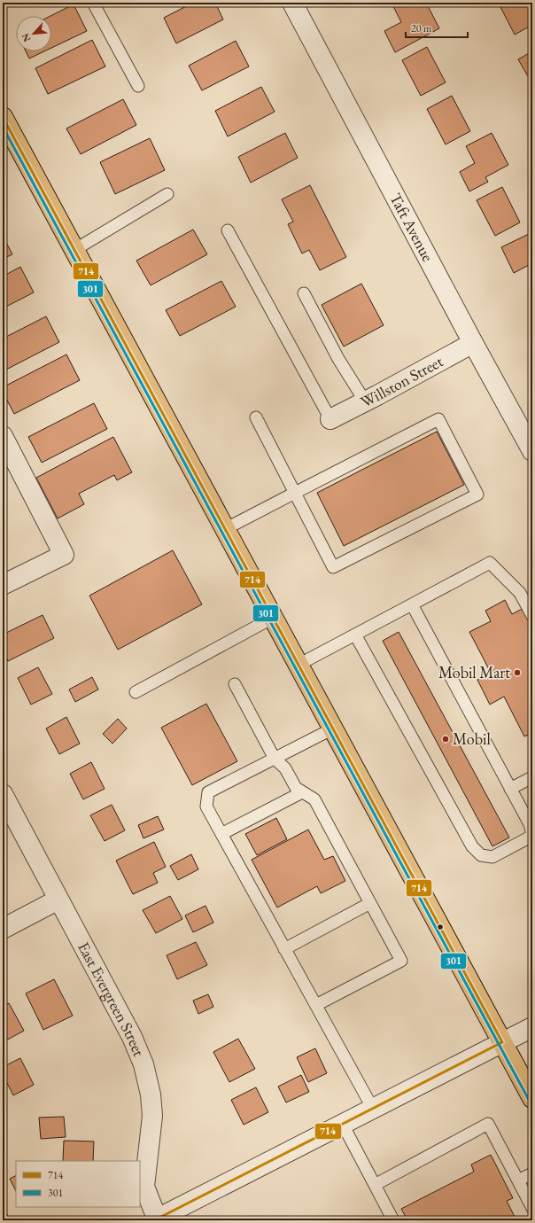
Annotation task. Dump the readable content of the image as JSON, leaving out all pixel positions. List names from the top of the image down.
{
  "streets": {
    "street": ["Taft Avenue", "Willston Street", "East Evergreen Street"]
  },
  "crossings": [
    ["Taft Avenue", "Willston Street"]
  ],
  "places": ["Mobil Mart", "Mobil"],
  "lines": ["transit line 714", "transit line 301"],
  "legend": ["714", "301"],
  "scale_bar": "20 m",
  "north": "bottom left"
}
